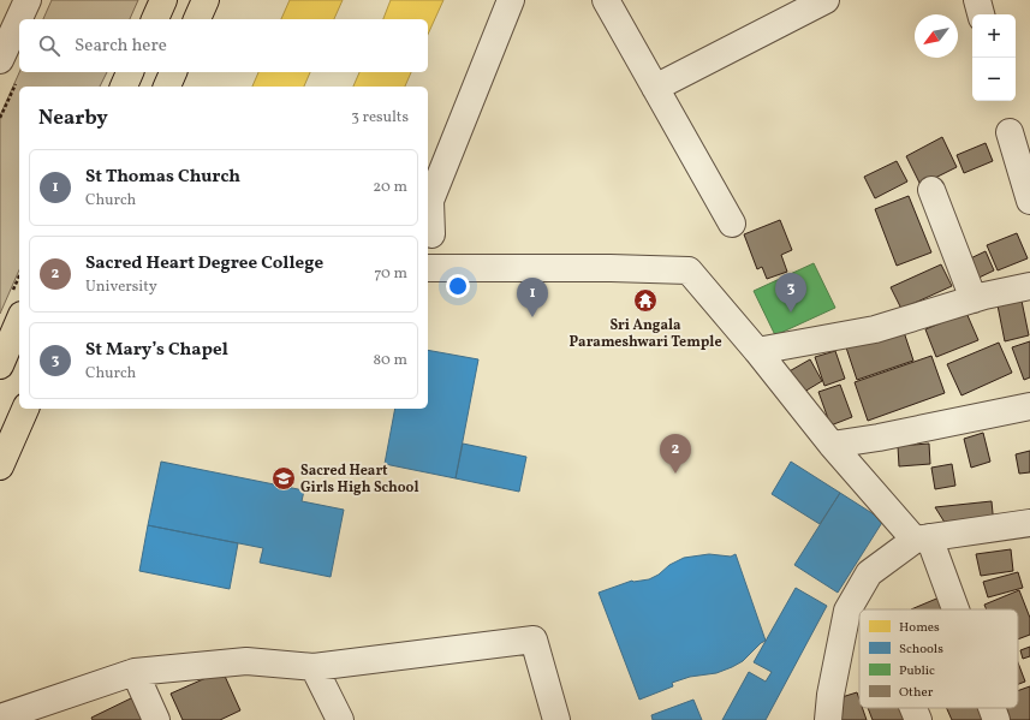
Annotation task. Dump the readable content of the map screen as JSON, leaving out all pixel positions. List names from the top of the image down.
{
  "places": {
    "temple": ["Sri Angala Parameshwari Temple"],
    "school or university": ["Sacred Heart Girls High School"]
  },
  "legend": [
    "Homes",
    "Schools",
    "Public",
    "Other"
  ],
  "north": "bottom left",
  "page": {
    "map_buttons": ["+", "−"],
    "search": "Search here",
    "heading": ["Nearby", "3 results"],
    "list": [
      {
        "mark": "1",
        "name": "St Thomas Church",
        "note": "Church",
        "value": "20 m"
      },
      {
        "mark": "2",
        "name": "Sacred Heart Degree College",
        "note": "University",
        "value": "70 m"
      },
      {
        "mark": "3",
        "name": "St Mary’s Chapel",
        "note": "Church",
        "value": "80 m"
      }
    ],
    "pins": ["3", "1", "2"]
  }
}
